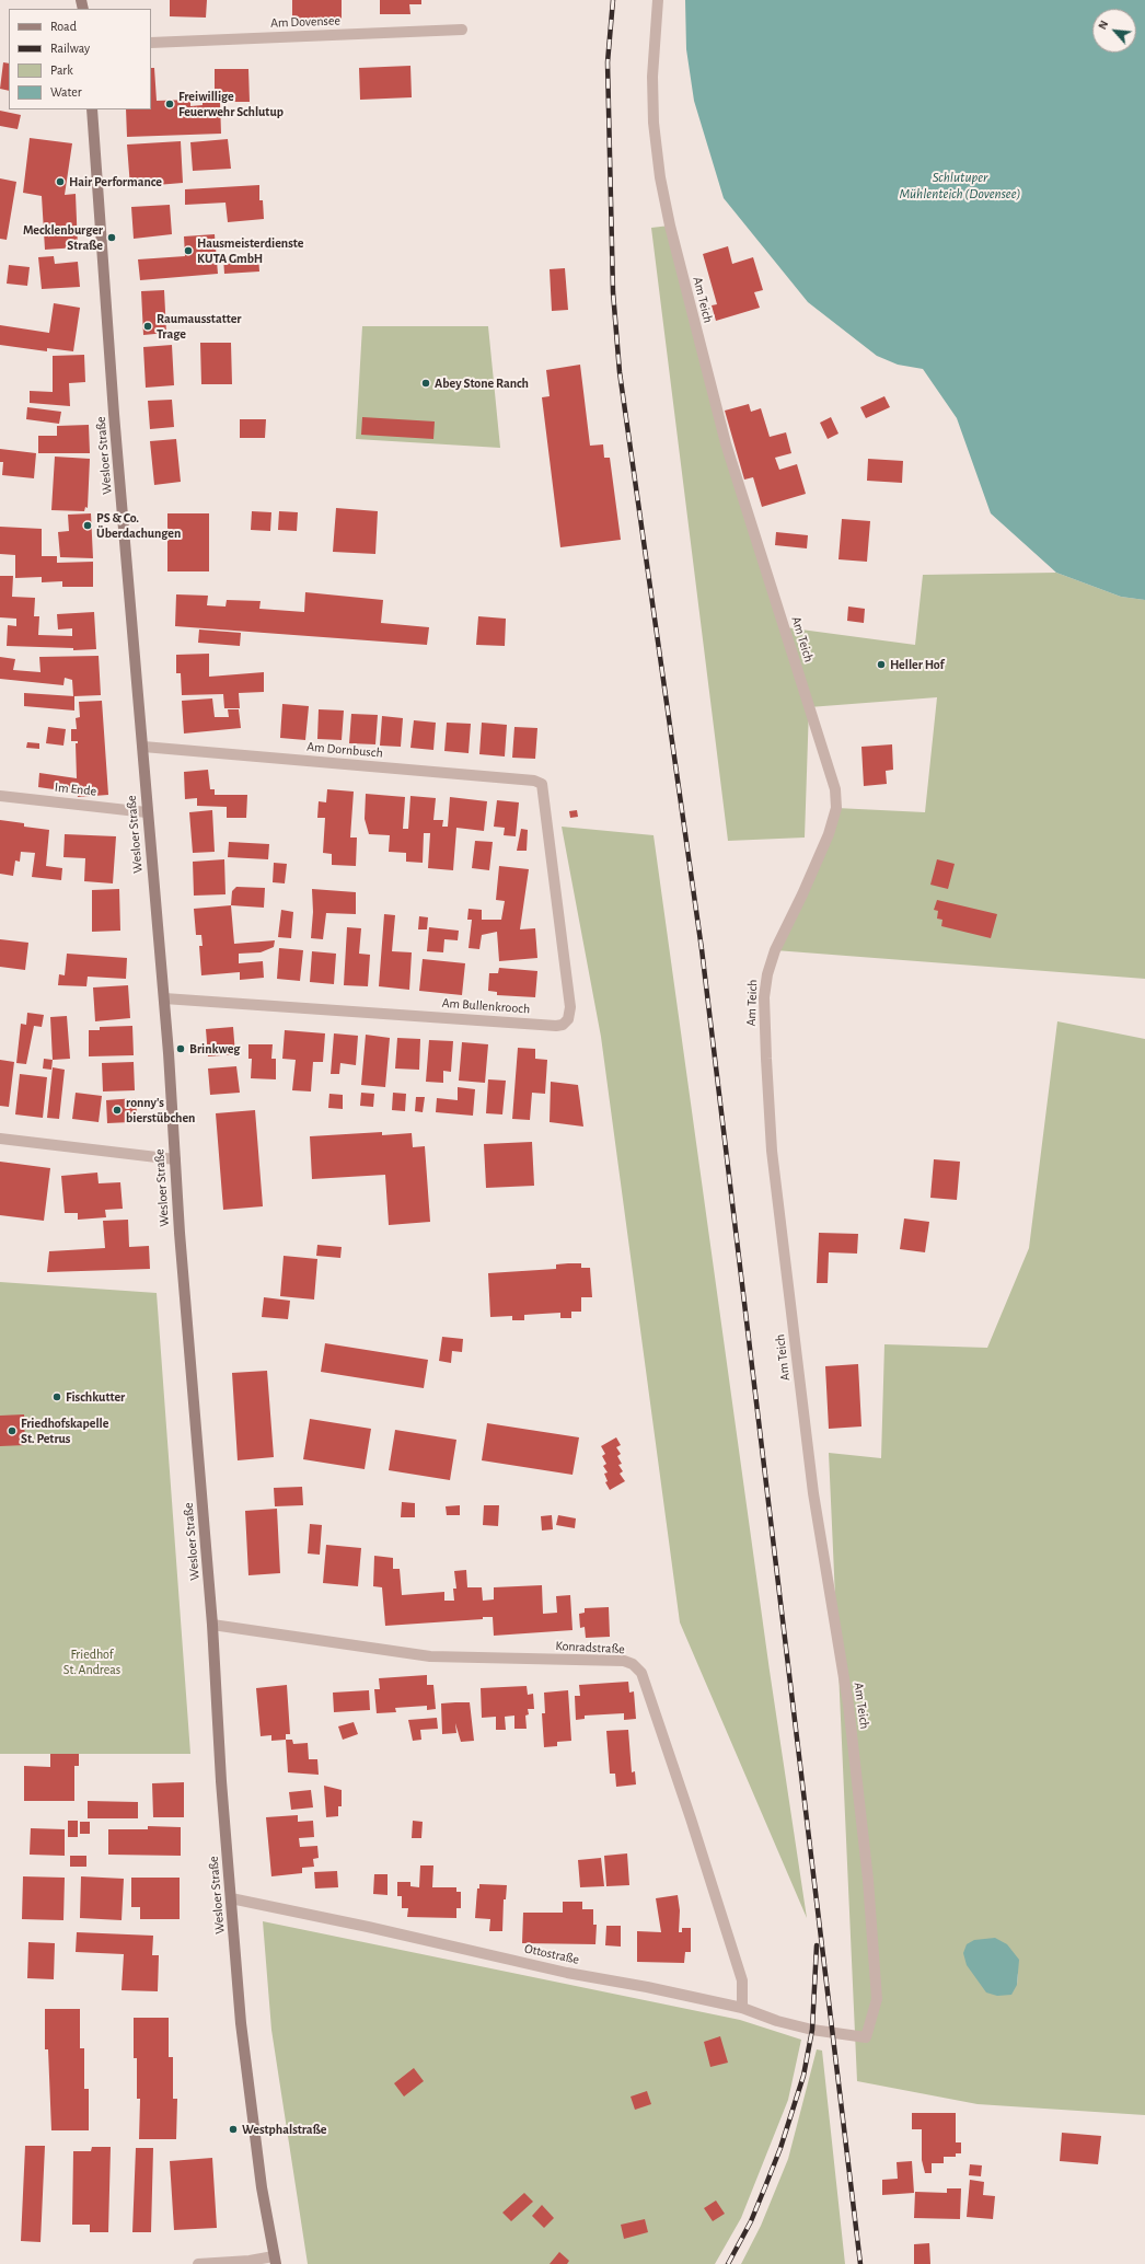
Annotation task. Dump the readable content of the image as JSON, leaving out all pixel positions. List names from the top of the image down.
{
  "streets": {
    "street": [
      "Am Dovensee",
      "Am Teich",
      "Wesloer Straße",
      "Am Dornbusch",
      "Im Ende",
      "Am Bullenkrooch",
      "Konradstraße",
      "Ottostraße"
    ]
  },
  "crossings": [
    ["Am Teich", "Ottostraße"],
    ["Wesloer Straße", "Am Dornbusch"],
    ["Wesloer Straße", "Im Ende"],
    ["Wesloer Straße", "Am Bullenkrooch"],
    ["Wesloer Straße", "Konradstraße"],
    ["Wesloer Straße", "Ottostraße"],
    ["Am Dornbusch", "Am Bullenkrooch"],
    ["Konradstraße", "Ottostraße"]
  ],
  "water": ["Schlutuper Mühlenteich (Dovensee)"],
  "parks": ["Friedhof St. Andreas"],
  "places": [
    "Freiwillige Feuerwehr Schlutup",
    "Hair Performance",
    "Mecklenburger Straße",
    "Hausmeisterdienste KUTA GmbH",
    "Raumausstatter Trage",
    "Abey Stone Ranch",
    "PS & Co. Überdachungen",
    "Heller Hof",
    "Brinkweg",
    "ronny's bierstübchen",
    "Fischkutter",
    "Friedhofskapelle St. Petrus",
    "Westphalstraße"
  ],
  "legend": [
    "Road",
    "Railway",
    "Park",
    "Water"
  ],
  "north": "top left"
}
